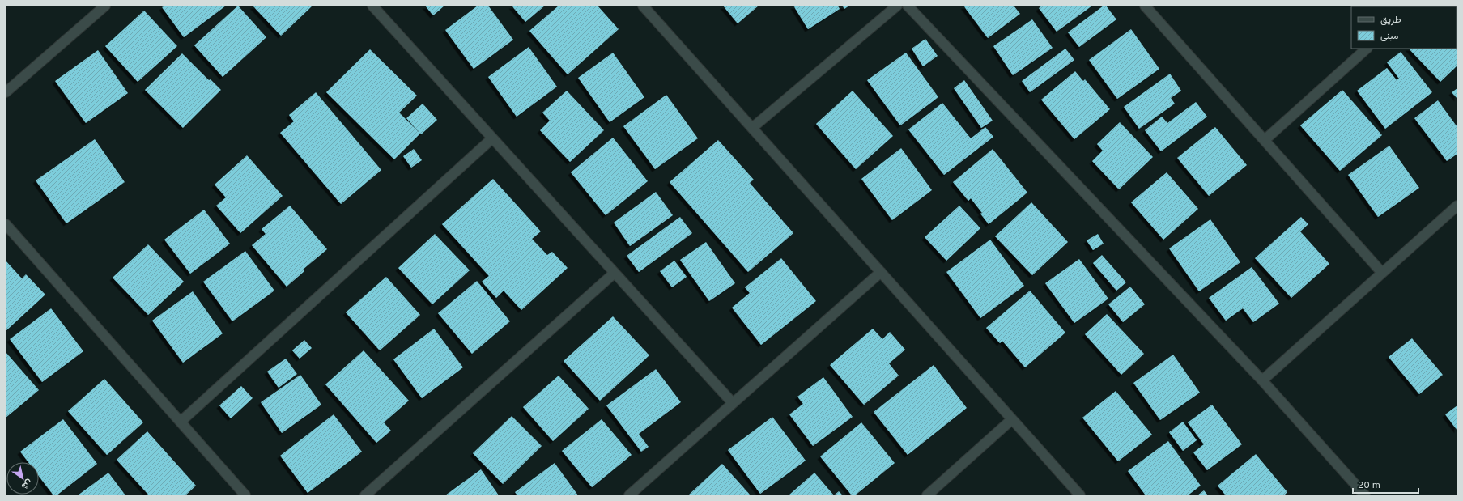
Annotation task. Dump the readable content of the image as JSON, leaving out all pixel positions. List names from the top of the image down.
{
  "legend": ["طريق", "مبنى"],
  "scale_bar": "20 m",
  "north": "bottom right"
}
